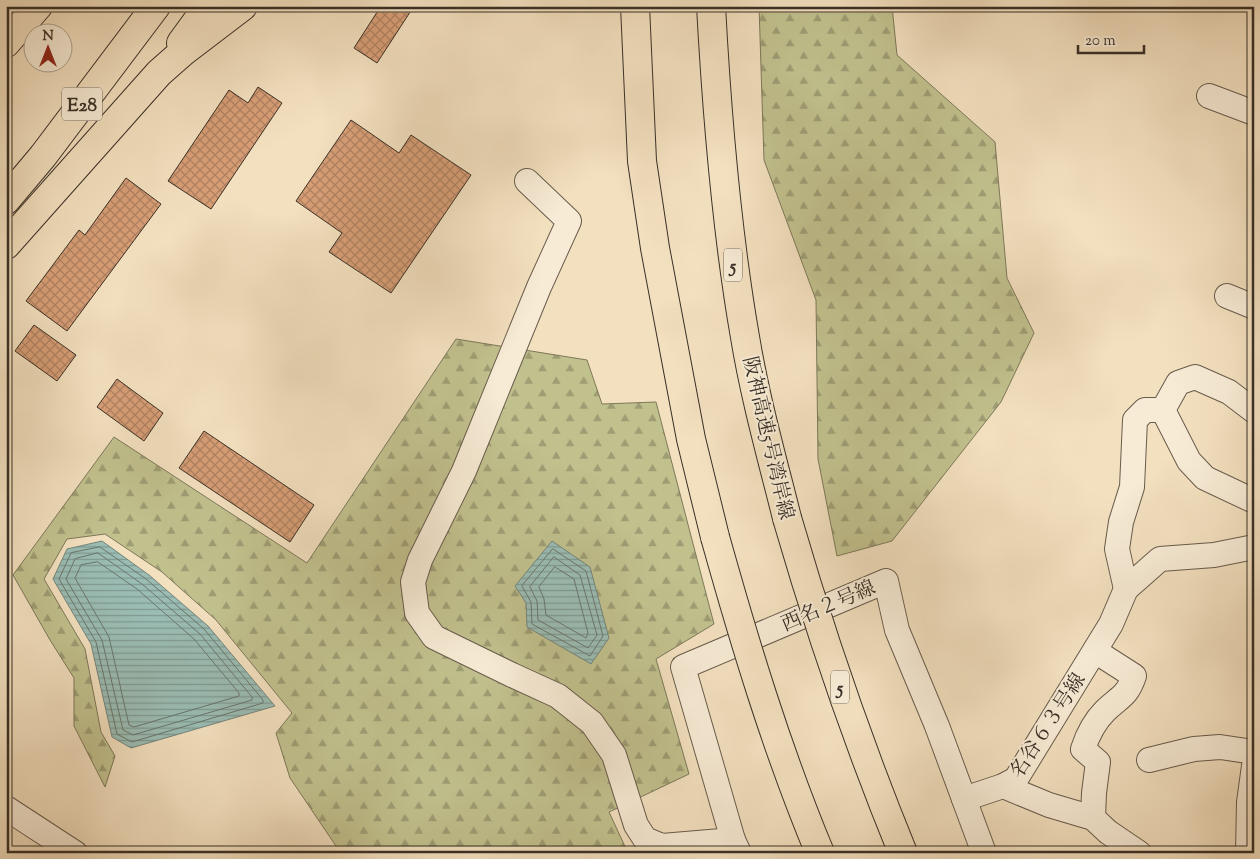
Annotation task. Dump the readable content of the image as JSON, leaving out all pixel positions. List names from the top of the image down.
{
  "streets": {
    "highway": ["E28", "5", "阪神高速5号湾岸線"],
    "street": ["西名２号線", "名谷６３号線"]
  },
  "crossings": [
    ["西名２号線", "名谷６３号線"]
  ],
  "scale_bar": "20 m",
  "north": "top"
}
